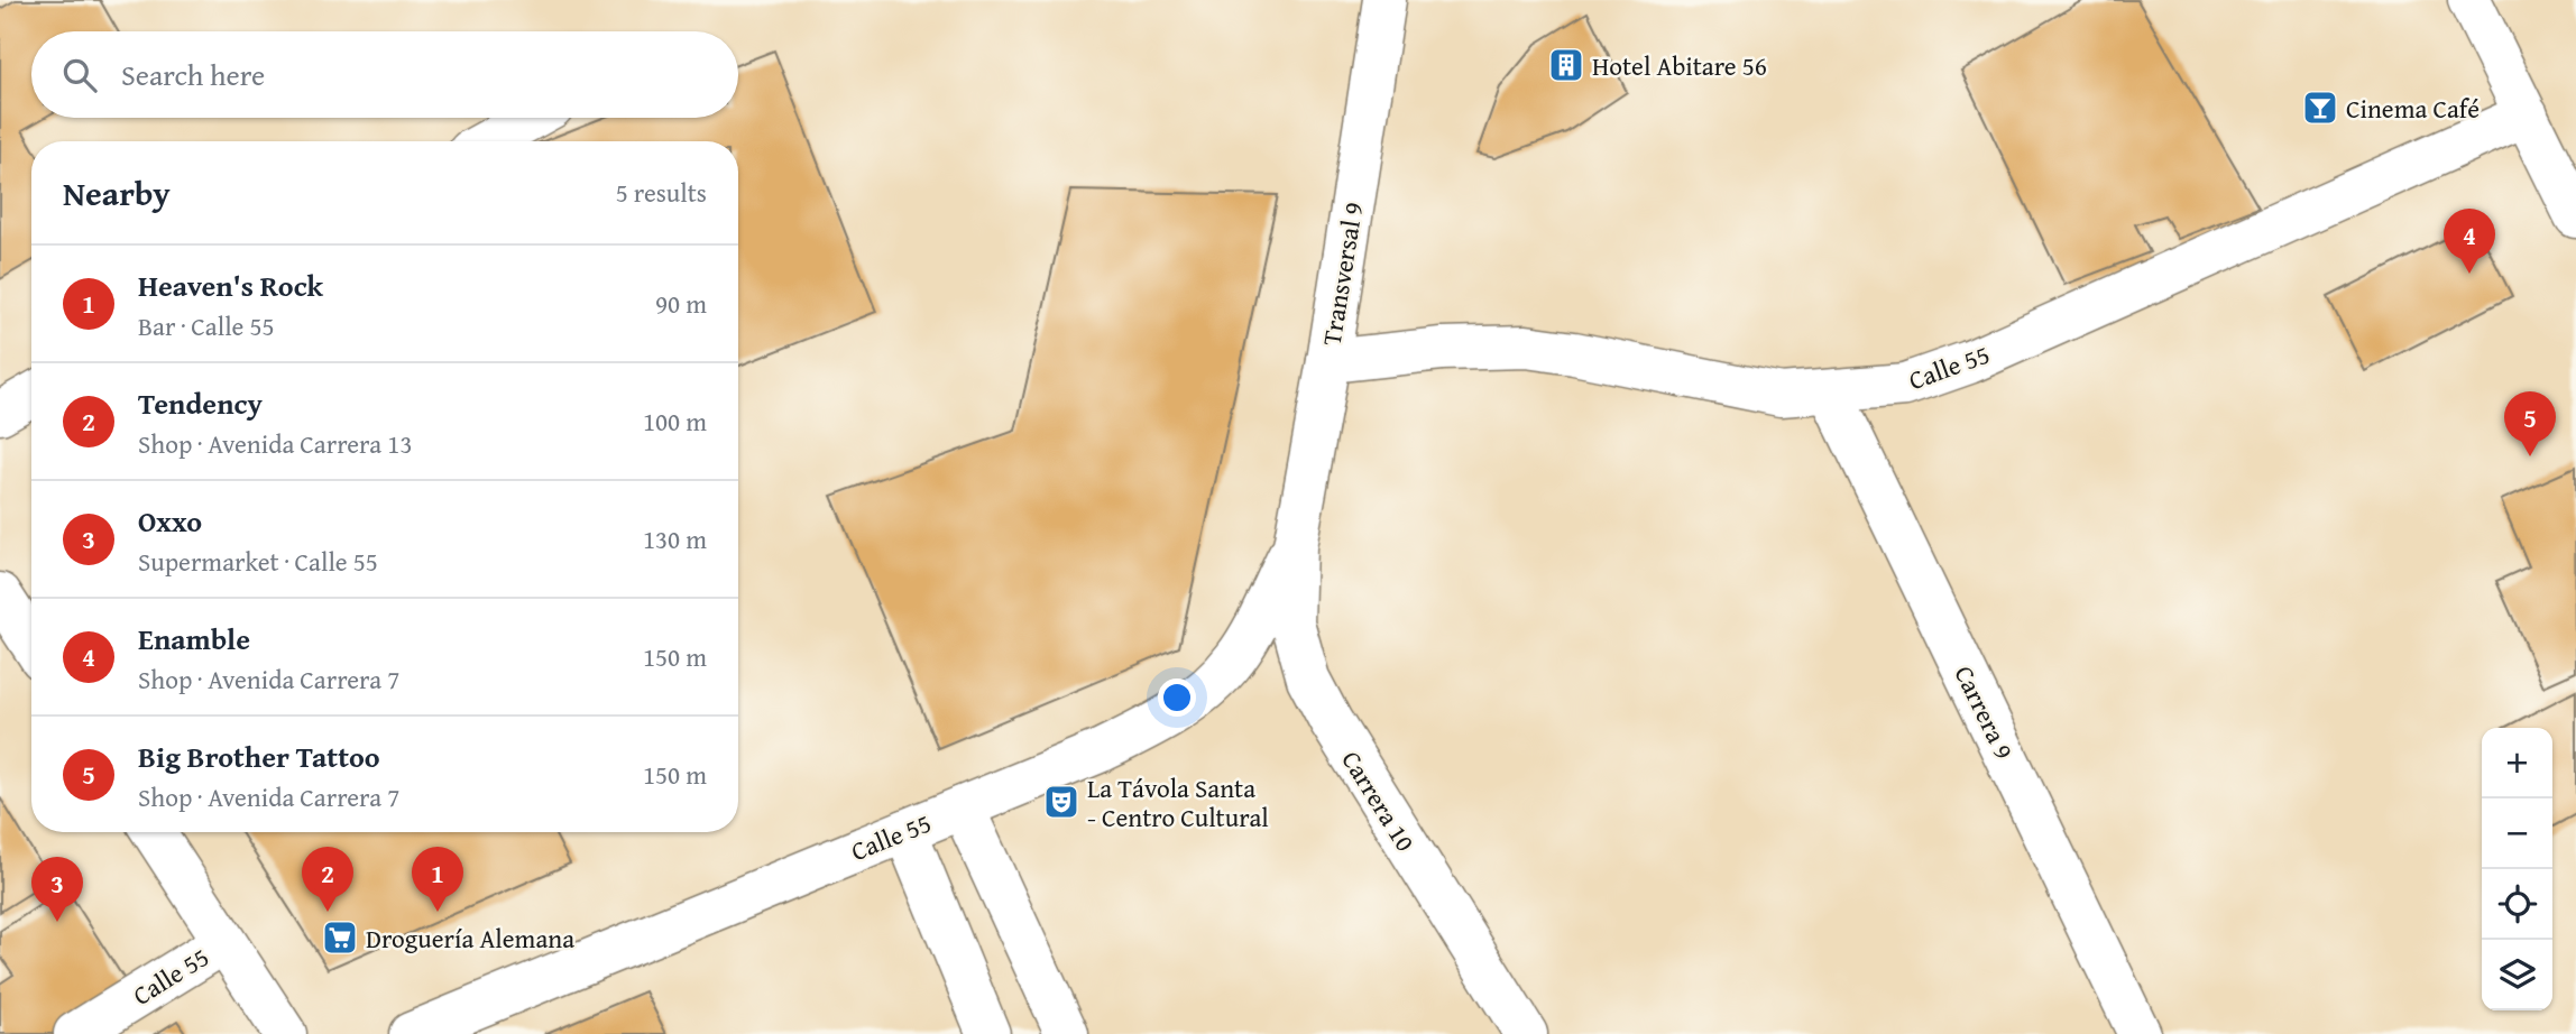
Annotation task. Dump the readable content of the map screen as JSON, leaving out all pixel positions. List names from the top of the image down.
{
  "streets": {
    "street": [
      "Transversal 9",
      "Calle 55",
      "Carrera 9",
      "Carrera 10"
    ]
  },
  "crossings": [
    ["Transversal 9", "Calle 55"],
    ["Transversal 9", "Carrera 10"],
    ["Calle 55", "Carrera 9"],
    ["Calle 55", "Carrera 10"]
  ],
  "places": {
    "building": ["Hotel Abitare 56"],
    "bar": ["Cinema Café"],
    "theatre": ["La Távola Santa - Centro Cultural"],
    "supermarket": ["Droguería Alemana"]
  },
  "page": {
    "search": "Search here",
    "heading": ["Nearby", "5 results"],
    "pins": [
      "4",
      "5",
      "1",
      "2",
      "3"
    ],
    "list": [
      {
        "mark": "1",
        "name": "Heaven's Rock",
        "note": "Bar · Calle 55",
        "value": "90 m"
      },
      {
        "mark": "2",
        "name": "Tendency",
        "note": "Shop · Avenida Carrera 13",
        "value": "100 m"
      },
      {
        "mark": "3",
        "name": "Oxxo",
        "note": "Supermarket · Calle 55",
        "value": "130 m"
      },
      {
        "mark": "4",
        "name": "Enamble",
        "note": "Shop · Avenida Carrera 7",
        "value": "150 m"
      },
      {
        "mark": "5",
        "name": "Big Brother Tattoo",
        "note": "Shop · Avenida Carrera 7",
        "value": "150 m"
      }
    ],
    "map_buttons": ["+", "−"]
  }
}
